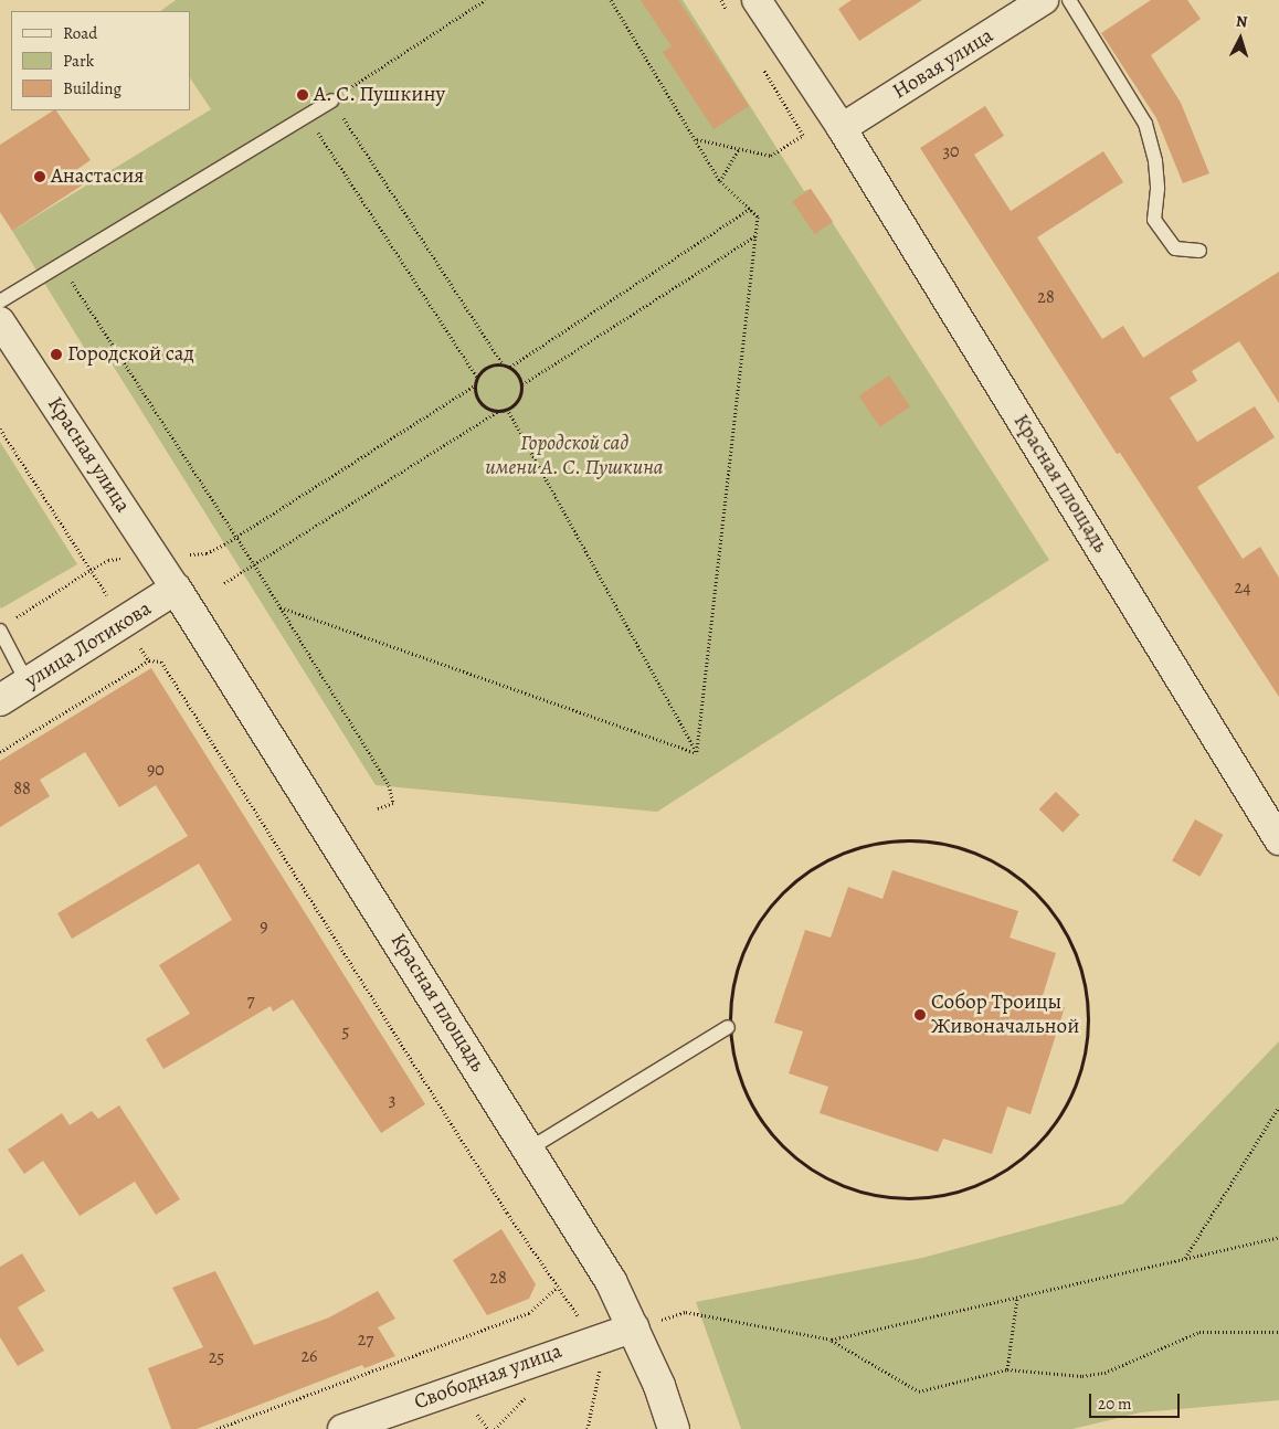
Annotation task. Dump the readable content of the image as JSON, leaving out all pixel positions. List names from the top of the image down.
{
  "streets": {
    "main road": ["Красная площадь", "улица Лотикова"],
    "street": ["Новая улица", "Красная улица", "Свободная улица"]
  },
  "crossings": [
    ["Новая улица", "Красная площадь"],
    ["Красная улица", "Красная площадь"],
    ["Красная улица", "улица Лотикова"],
    ["Красная площадь", "улица Лотикова"],
    ["Красная площадь", "Свободная улица"]
  ],
  "parks": ["Городской сад имени А. С. Пушкина"],
  "places": [
    "А. С. Пушкину",
    "Анастасия",
    "Городской сад",
    "Собор Троицы Живоначальной"
  ],
  "house_numbers": [
    "30",
    "28",
    "24",
    "90",
    "88",
    "9",
    "7",
    "5",
    "3",
    "28",
    "27",
    "26",
    "25"
  ],
  "legend": ["Road", "Park", "Building"],
  "scale_bar": "20 m",
  "north": "top"
}
